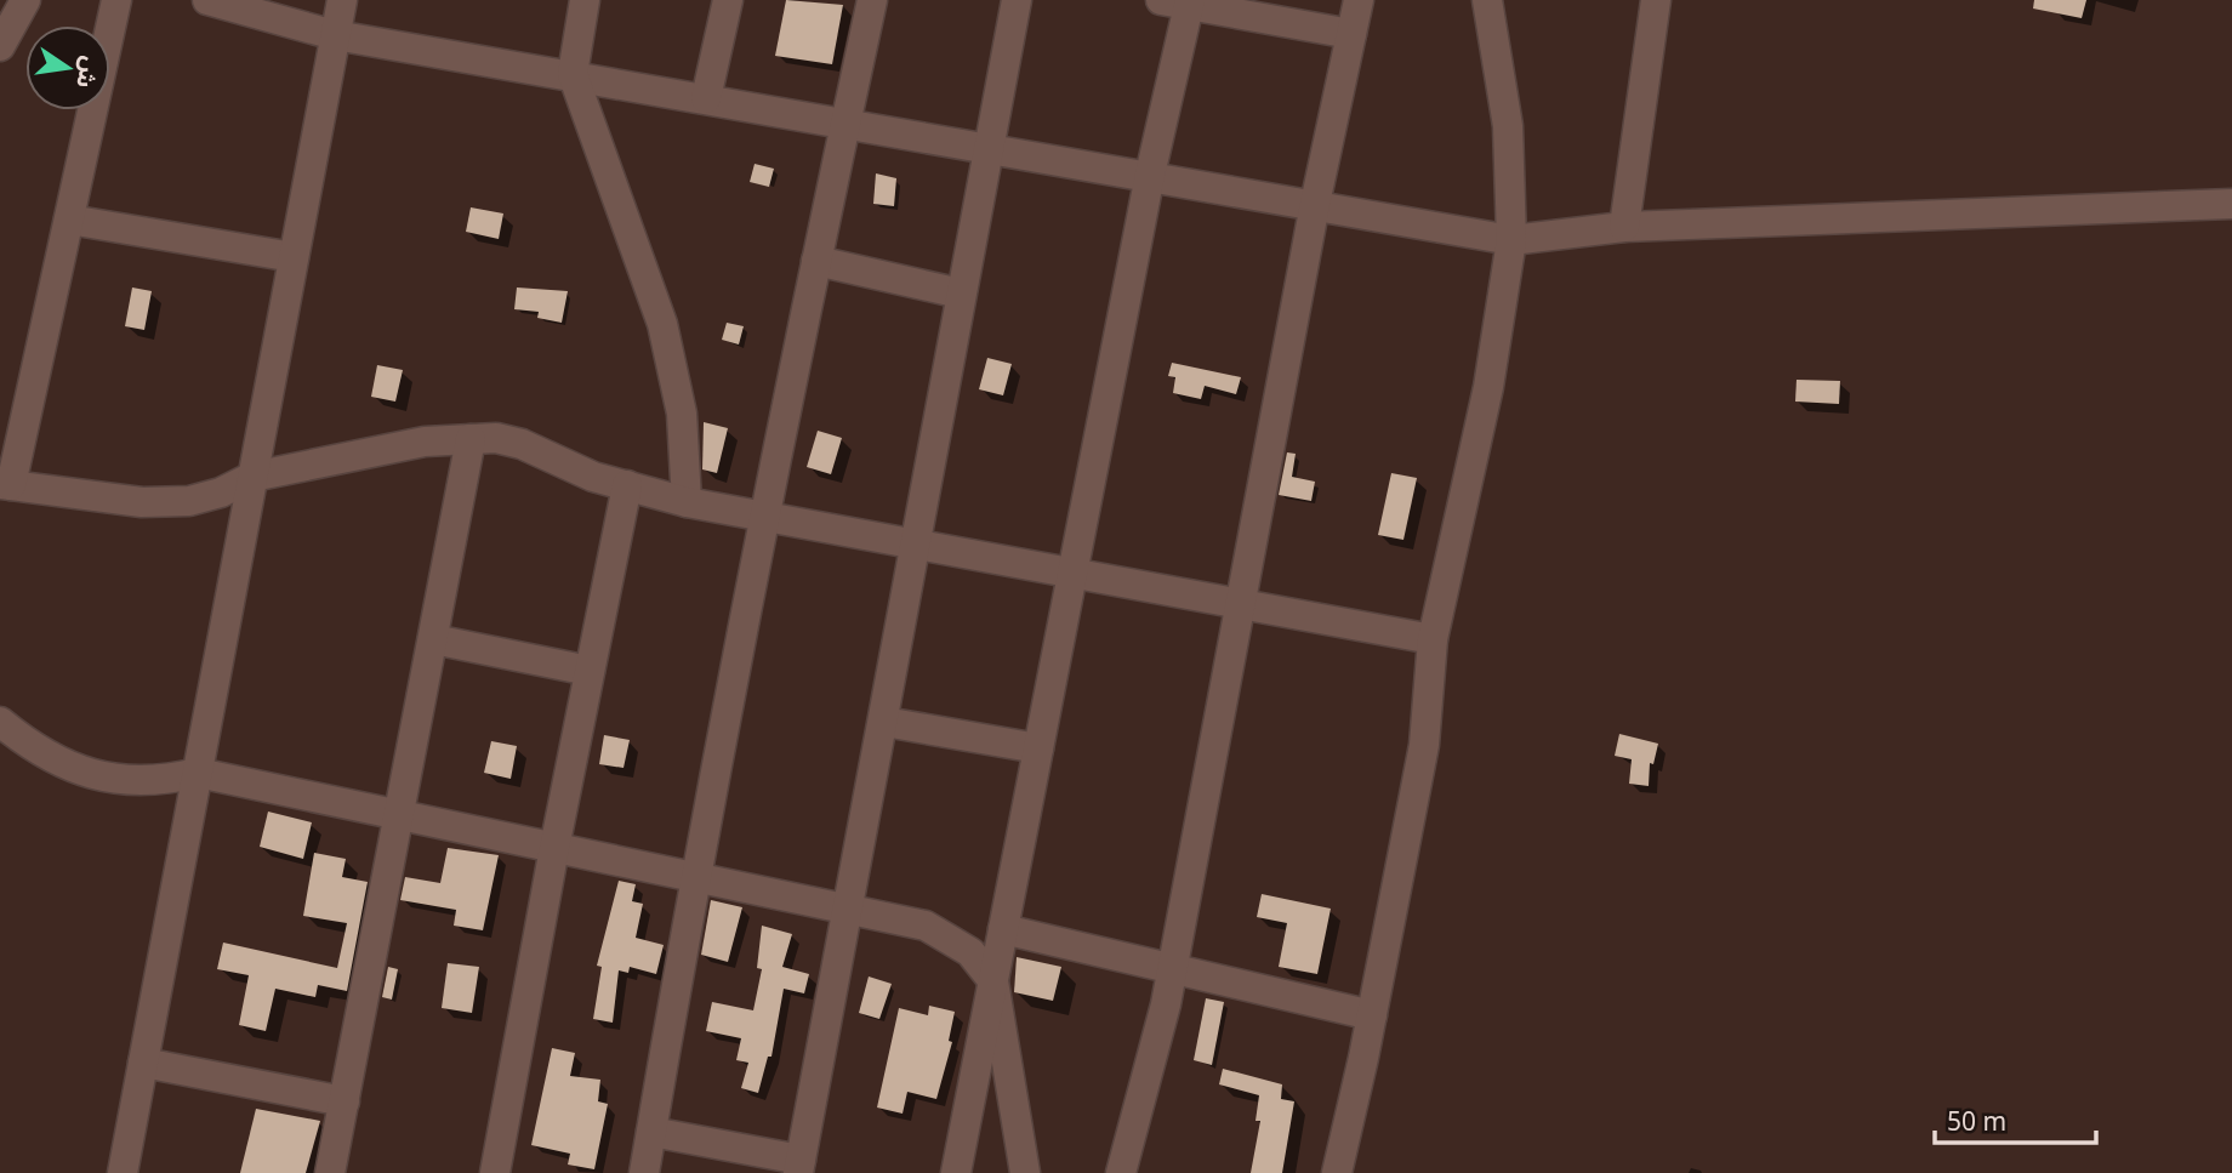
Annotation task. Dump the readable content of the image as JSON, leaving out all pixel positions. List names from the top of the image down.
{
  "scale_bar": "50 m",
  "north": "right"
}
